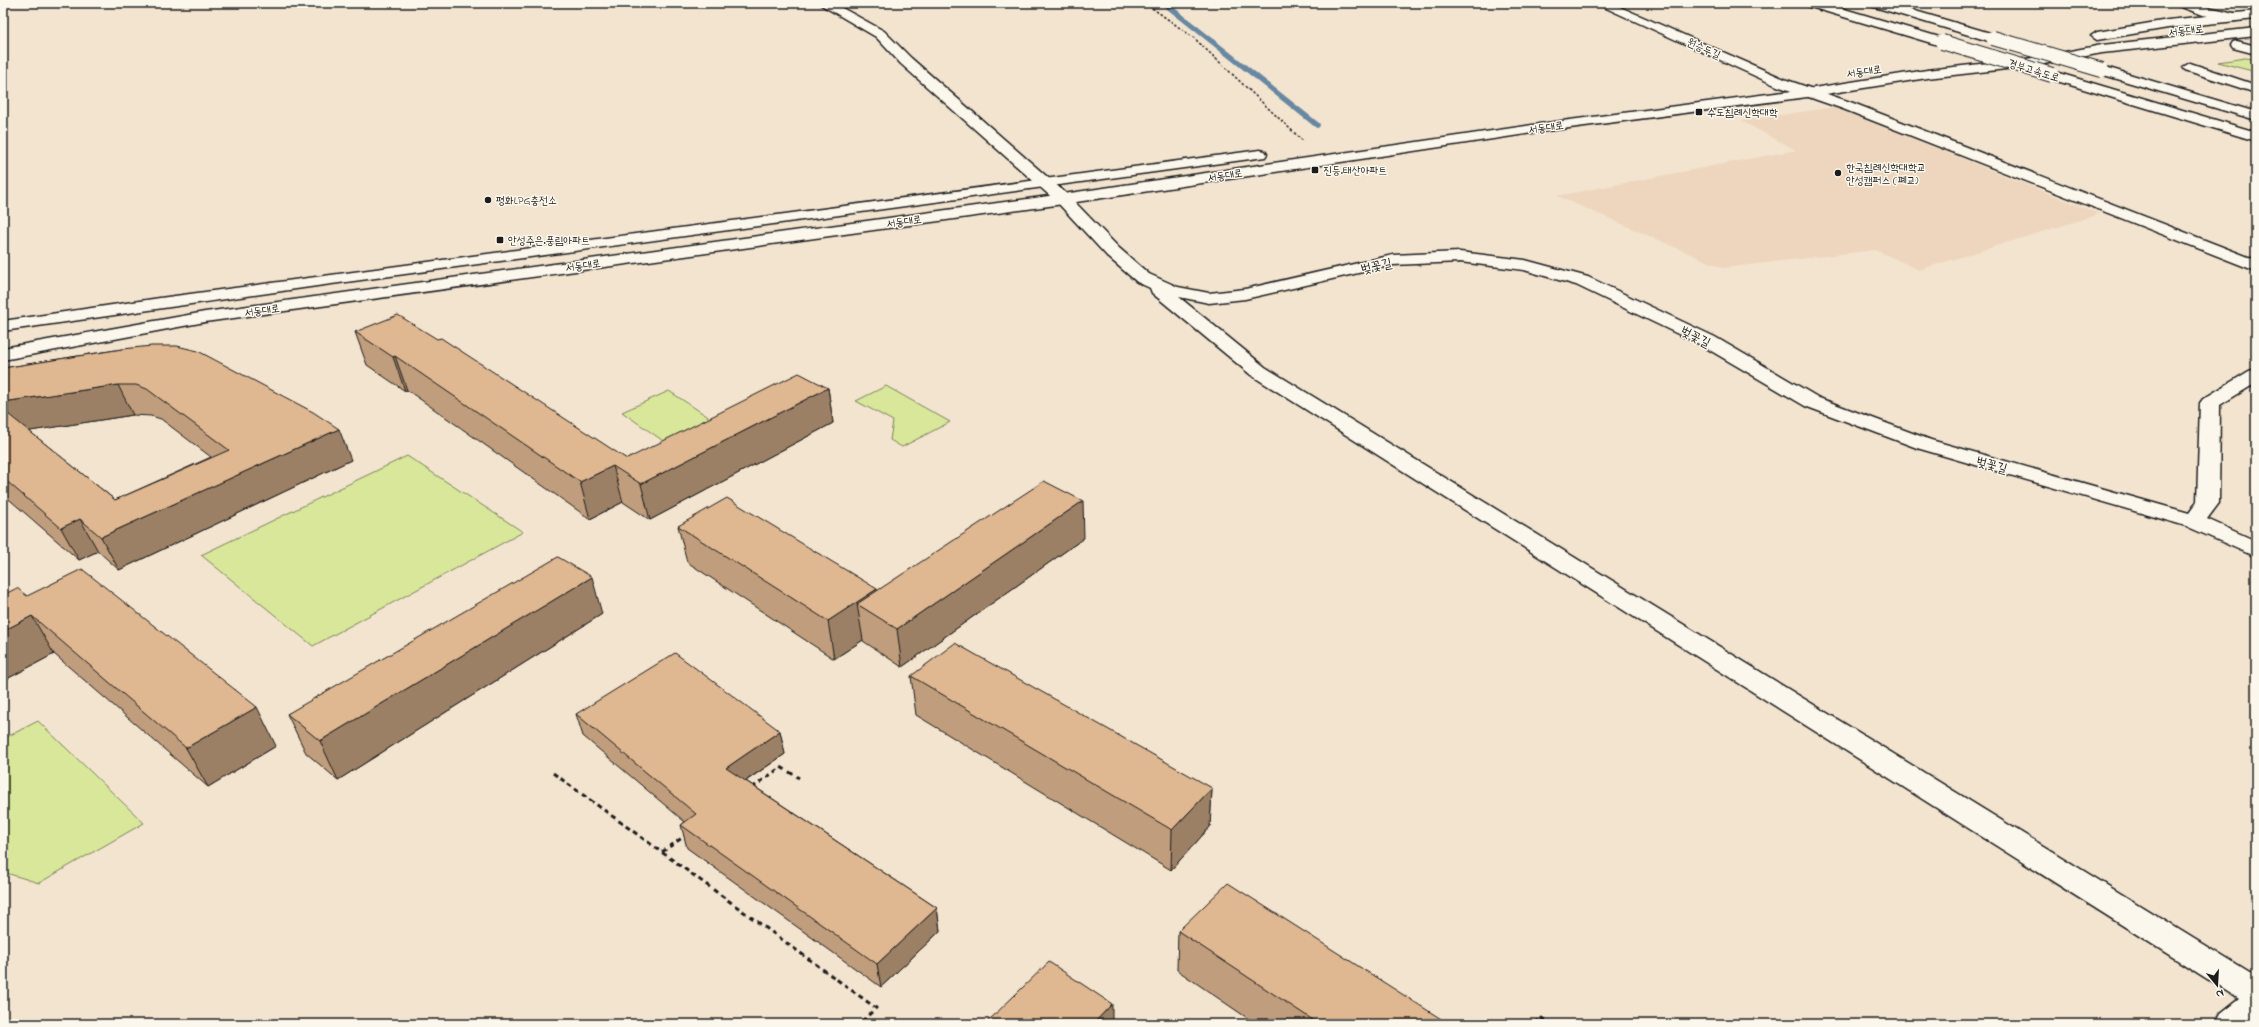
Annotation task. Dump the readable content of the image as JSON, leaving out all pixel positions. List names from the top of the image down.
{
  "streets": {
    "main road": [
      "서동대로",
      "원승두길",
      "경부고속도로",
      "벚꽃길"
    ]
  },
  "crossings": [
    ["서동대로", "원승두길"],
    ["서동대로", "벚꽃길"]
  ],
  "places": {
    "transit": ["수도침례신학대학", "진등.태산아파트", "안성주은.풍림아파트"],
    "other": ["한국침례신학대학교 안성캠퍼스 (폐교)", "평화LPG충전소"]
  },
  "north": "bottom"
}
